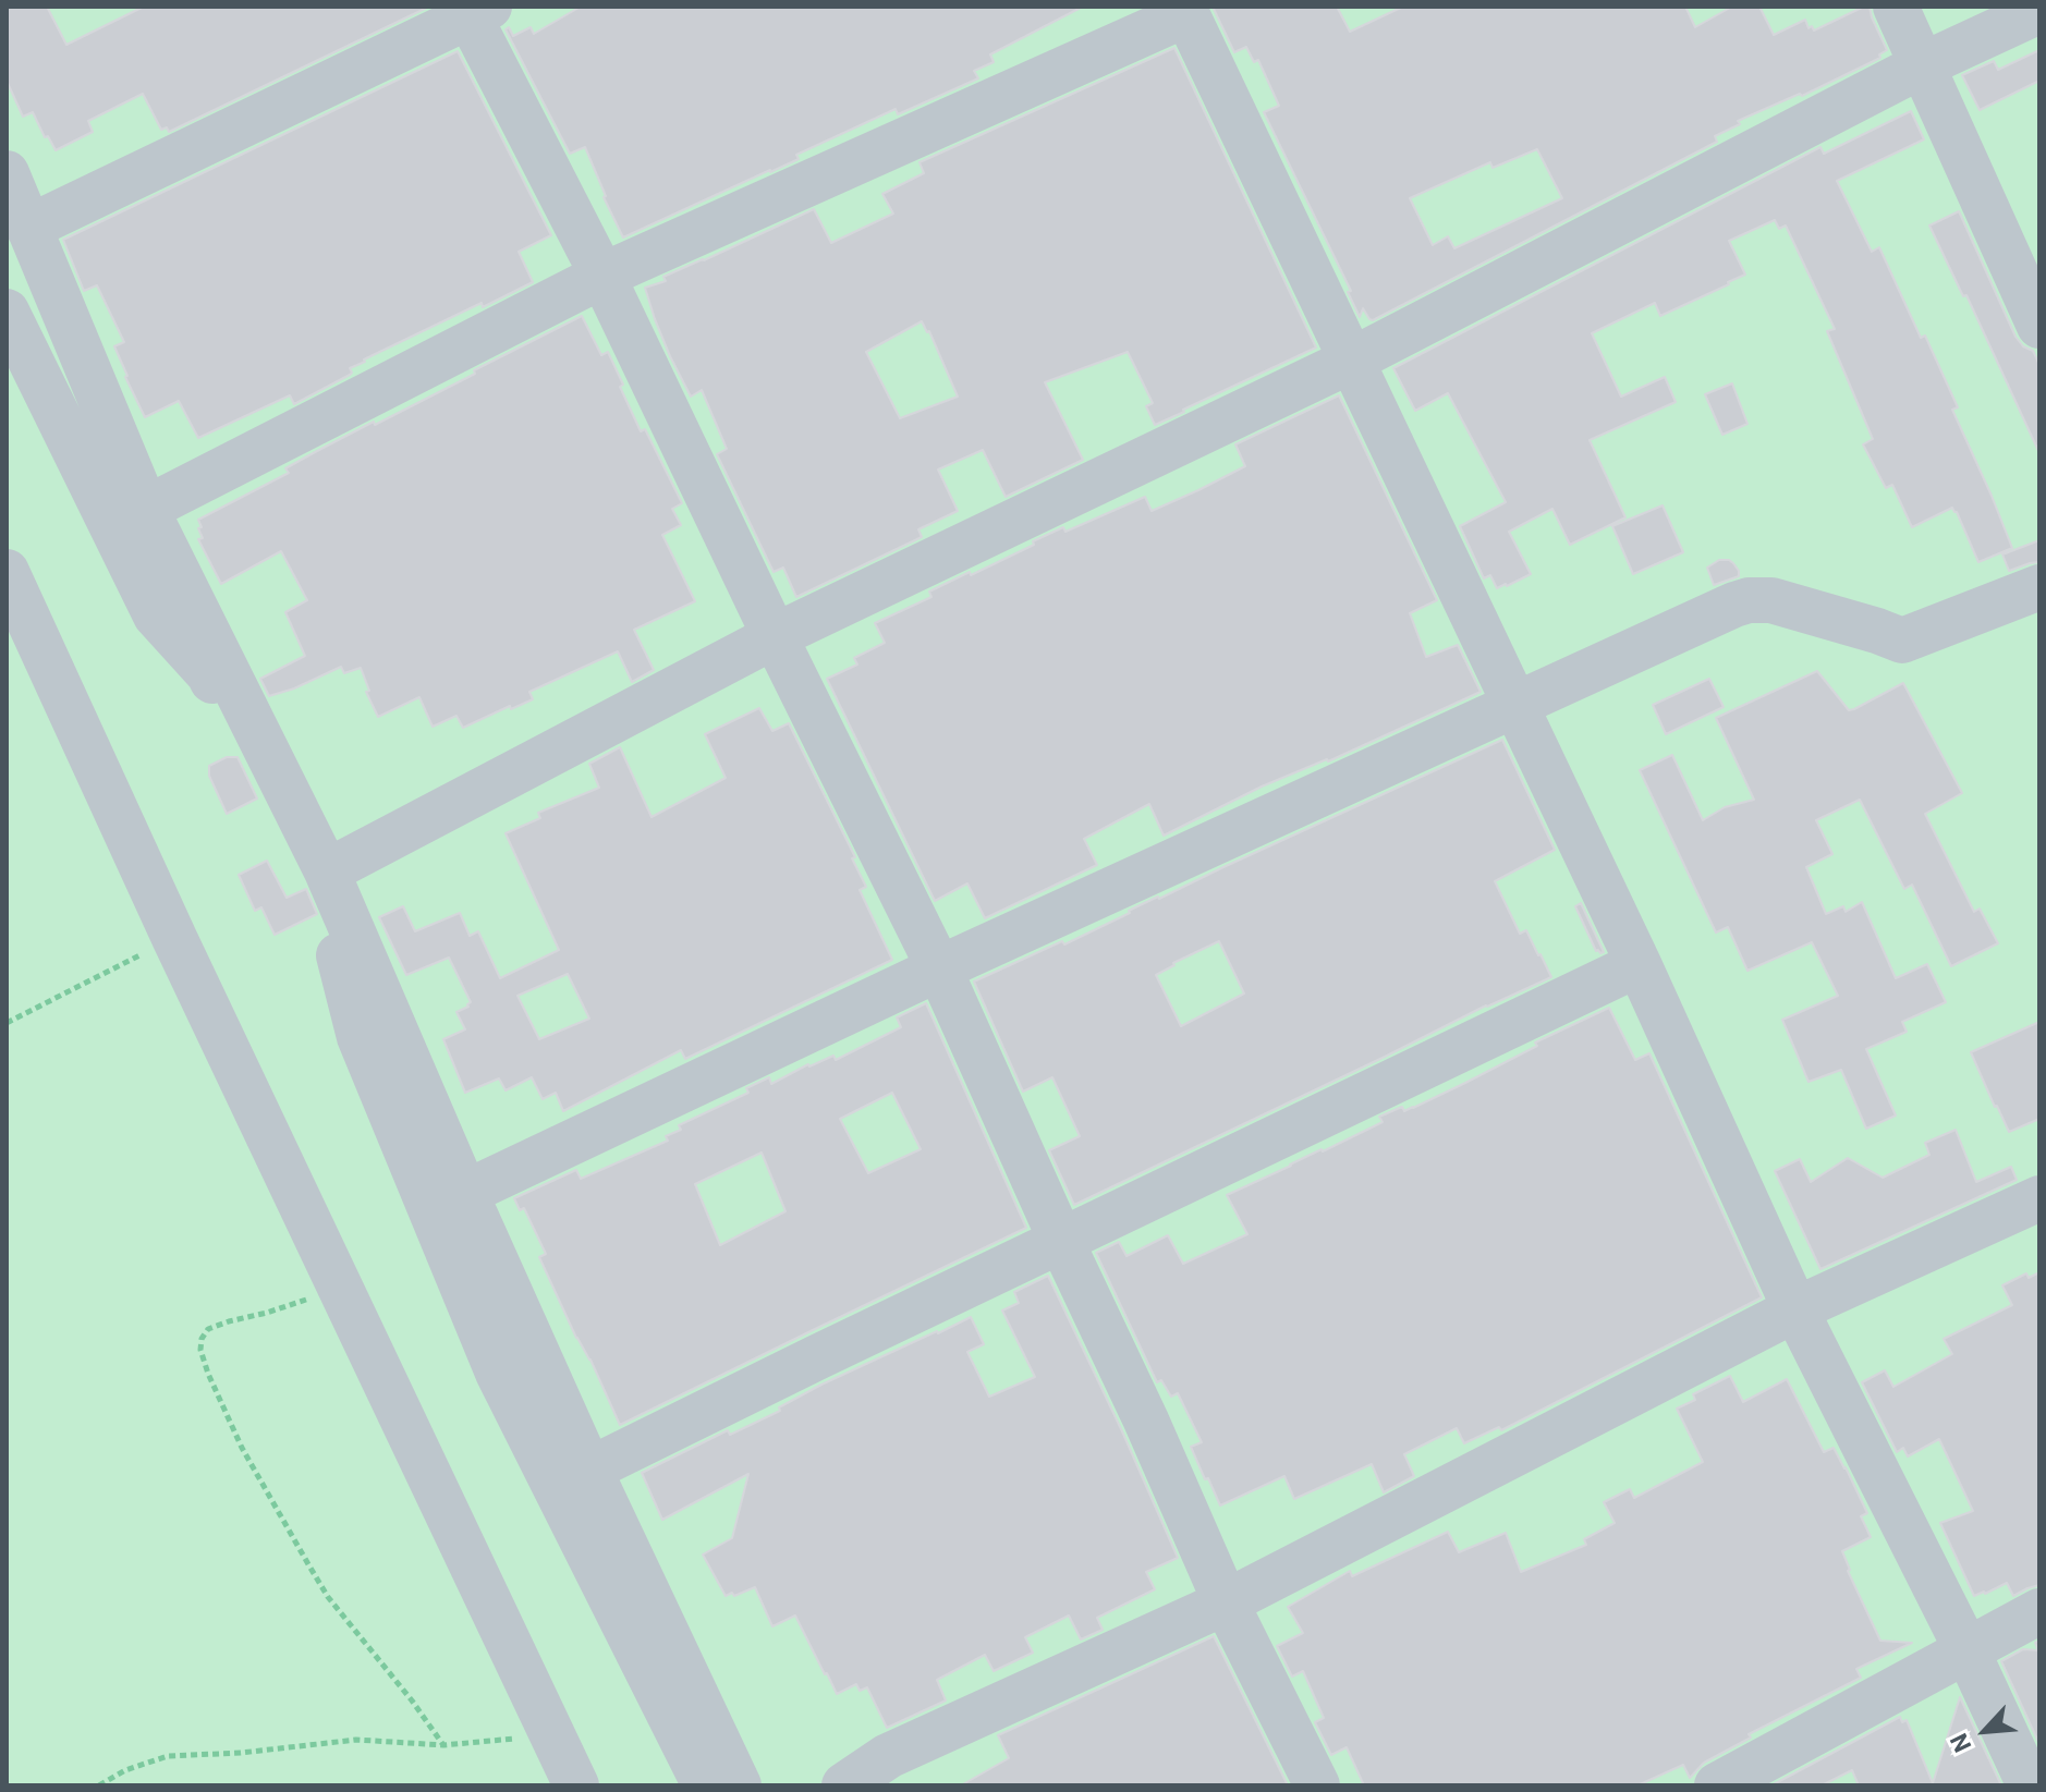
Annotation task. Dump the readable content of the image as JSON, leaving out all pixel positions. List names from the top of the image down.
{
  "north": "bottom left"
}
